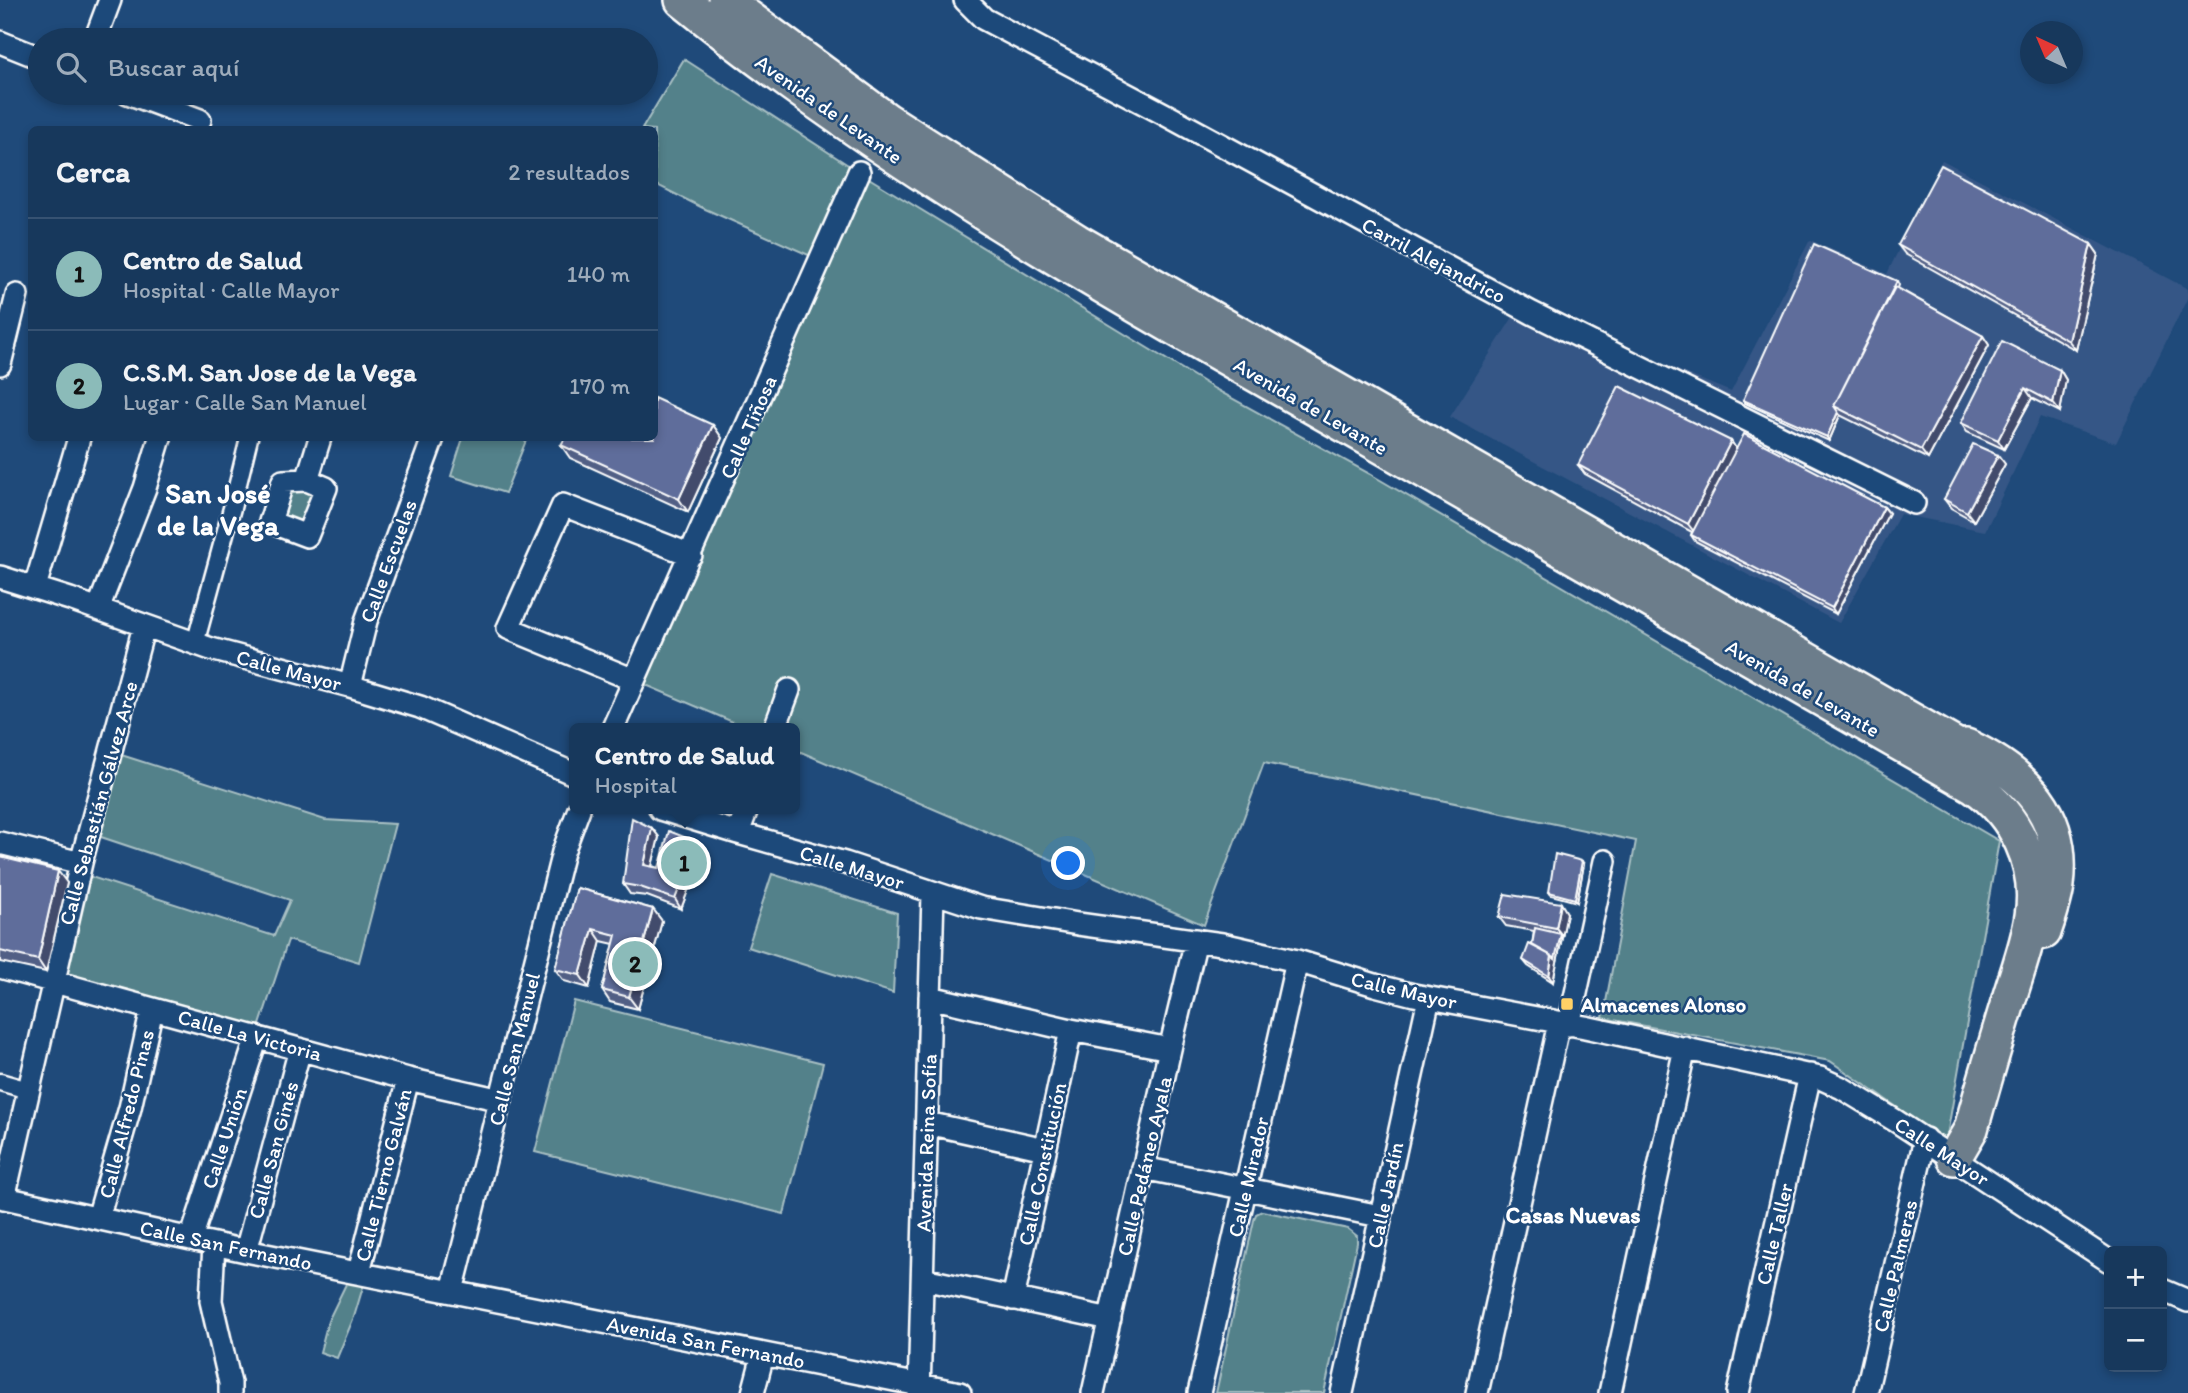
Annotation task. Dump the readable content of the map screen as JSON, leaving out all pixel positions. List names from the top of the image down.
{
  "streets": {
    "main road": ["Avenida de Levante"],
    "street": [
      "Carril Alejandrico",
      "Calle Tiñosa",
      "Calle Escuelas",
      "Calle Mayor",
      "Calle Sebastián Gálvez Arce",
      "Calle La Victoria",
      "Calle San Manuel",
      "Calle Alfredo Pinas",
      "Calle Unión",
      "Avenida Reina Sofía",
      "Calle San Ginés",
      "Calle Constitución",
      "Calle Pedáneo Ayala",
      "Calle Tierno Galván",
      "Calle Mirador",
      "Calle Jardín",
      "Calle Taller",
      "Calle San Fernando",
      "Calle Palmeras",
      "Avenida San Fernando"
    ]
  },
  "crossings": [
    ["Avenida de Levante", "Calle Mayor"],
    ["Calle Escuelas", "Calle Mayor"],
    ["Calle Mayor", "Calle Sebastián Gálvez Arce"],
    ["Calle Mayor", "Avenida Reina Sofía"],
    ["Calle Mayor", "Calle Pedáneo Ayala"],
    ["Calle Mayor", "Calle Mirador"],
    ["Calle Mayor", "Calle Jardín"],
    ["Calle Mayor", "Calle Taller"],
    ["Calle Mayor", "Calle Palmeras"],
    ["Calle Sebastián Gálvez Arce", "Calle La Victoria"],
    ["Calle Sebastián Gálvez Arce", "Calle San Fernando"],
    ["Calle La Victoria", "Calle San Manuel"],
    ["Calle La Victoria", "Calle Alfredo Pinas"],
    ["Calle La Victoria", "Calle Unión"],
    ["Calle La Victoria", "Calle San Ginés"],
    ["Calle La Victoria", "Calle Tierno Galván"],
    ["Calle San Manuel", "Calle San Fernando"],
    ["Calle San Manuel", "Avenida San Fernando"],
    ["Calle Alfredo Pinas", "Calle San Fernando"],
    ["Calle Unión", "Calle San Fernando"],
    ["Avenida Reina Sofía", "Avenida San Fernando"],
    ["Calle San Ginés", "Calle San Fernando"],
    ["Calle Tierno Galván", "Calle San Fernando"],
    ["Calle San Fernando", "Avenida San Fernando"]
  ],
  "districts": ["San José de la Vega", "Casas Nuevas"],
  "places": {
    "transit": ["Almacenes Alonso"]
  },
  "north": "top left",
  "page": {
    "search": "Buscar aquí",
    "heading": ["Cerca", "2 resultados"],
    "list": [
      {
        "mark": "1",
        "name": "Centro de Salud",
        "note": "Hospital · Calle Mayor",
        "value": "140 m"
      },
      {
        "mark": "2",
        "name": "C.S.M. San Jose de la Vega",
        "note": "Lugar · Calle San Manuel",
        "value": "170 m"
      }
    ],
    "popup": ["Centro de Salud", "Hospital"],
    "pins": ["1", "2"],
    "map_buttons": ["+", "−"]
  }
}
